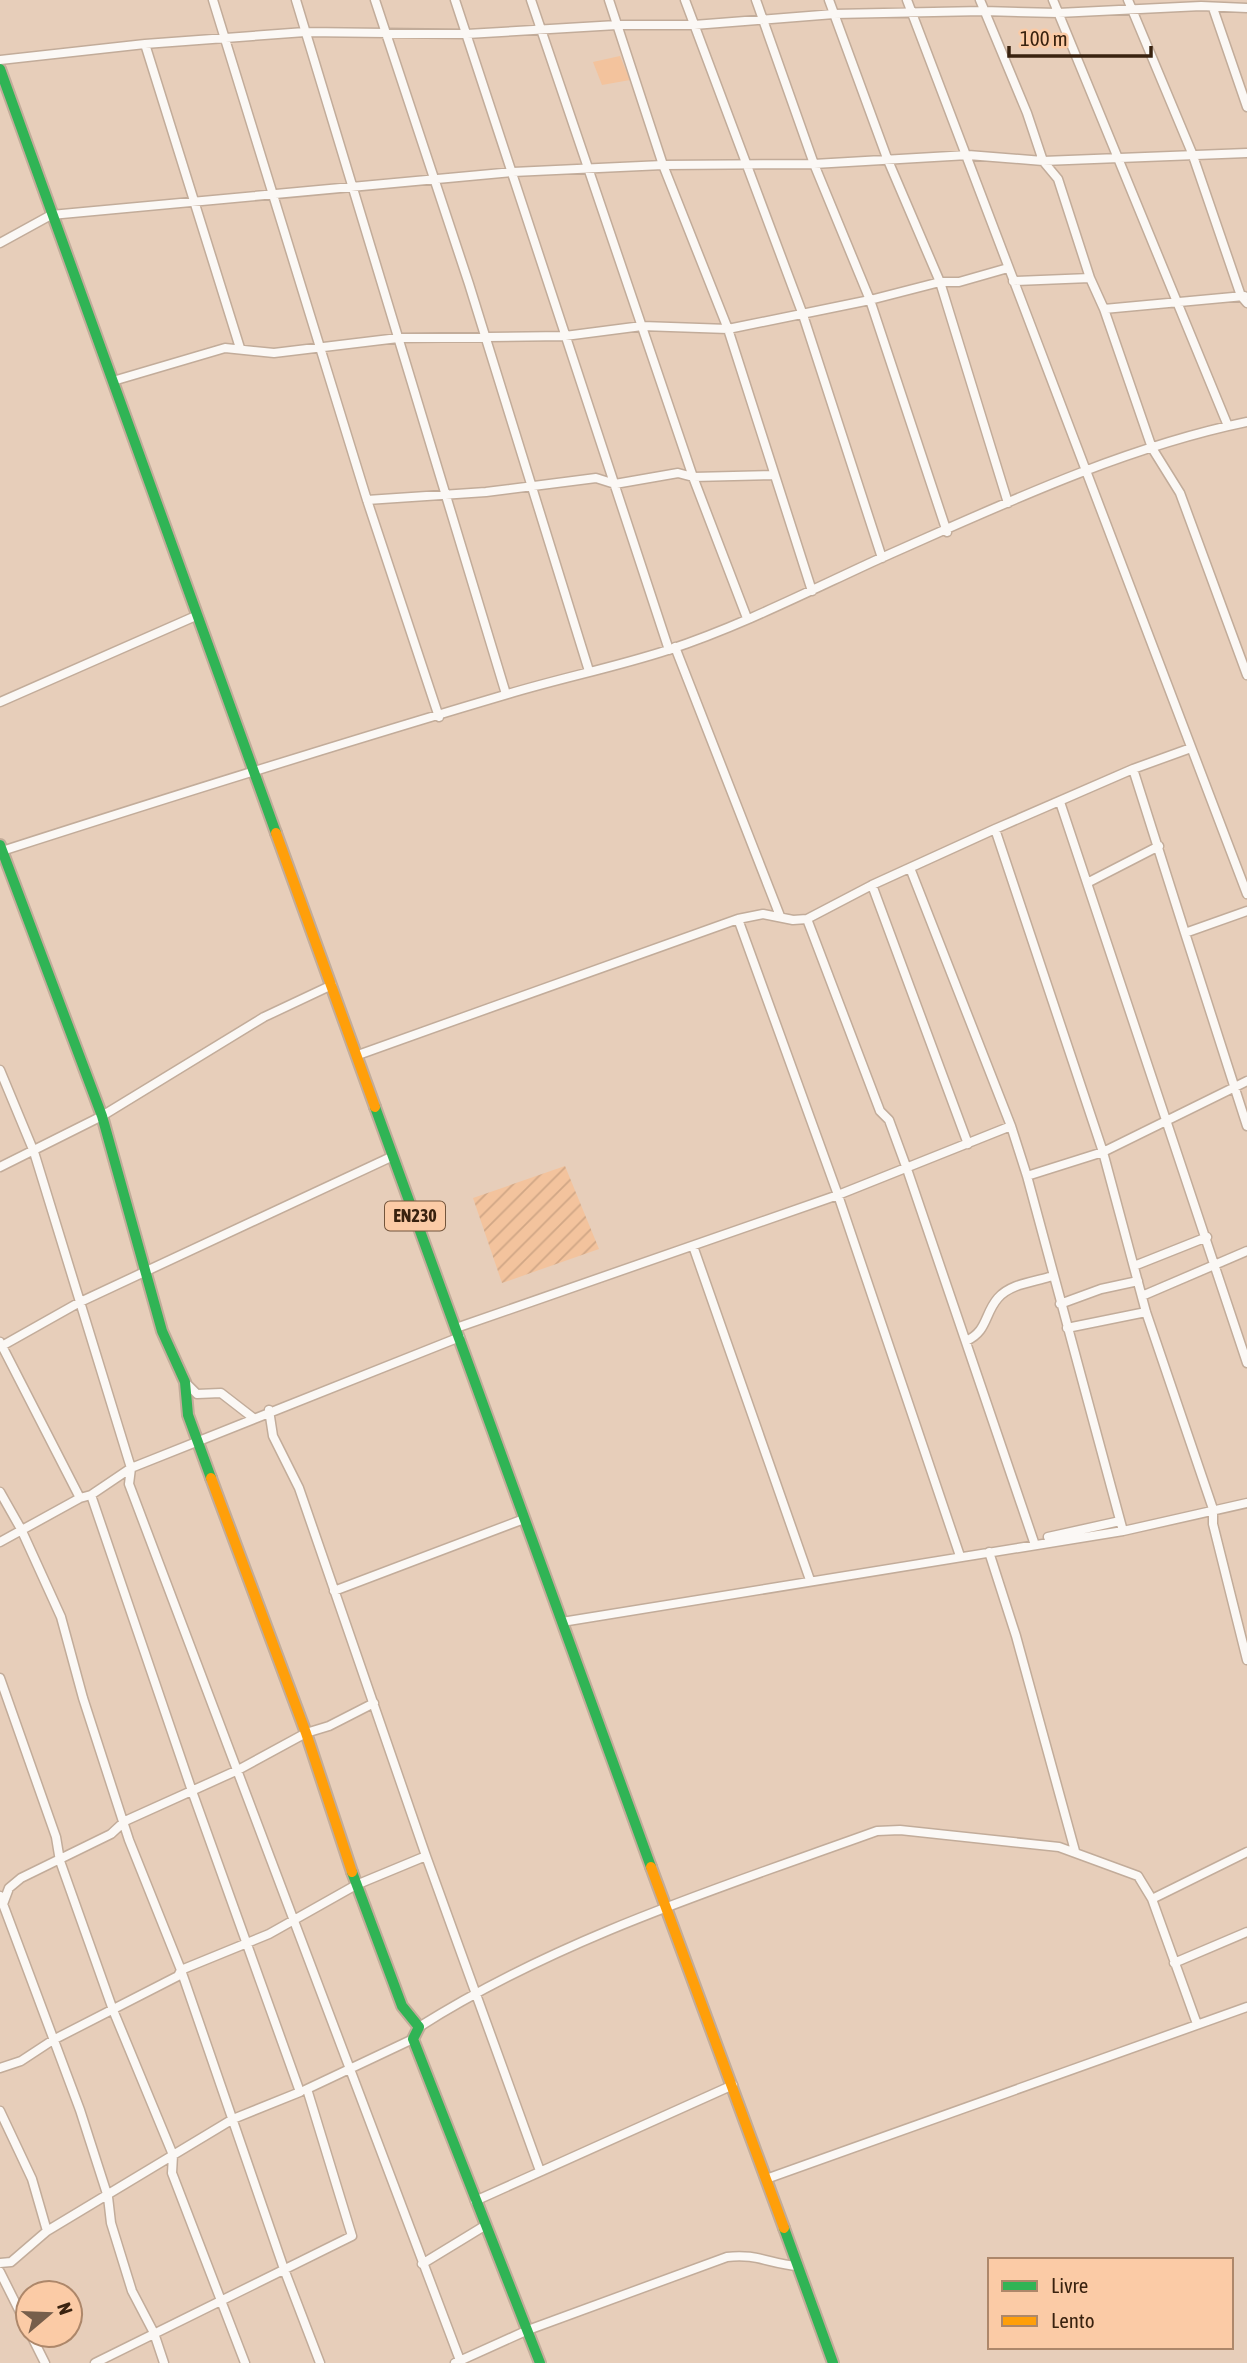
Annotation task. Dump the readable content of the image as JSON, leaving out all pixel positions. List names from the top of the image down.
{
  "streets": {
    "main road": ["EN230"]
  },
  "legend": ["Livre", "Lento"],
  "scale_bar": "100 m",
  "north": "right"
}
